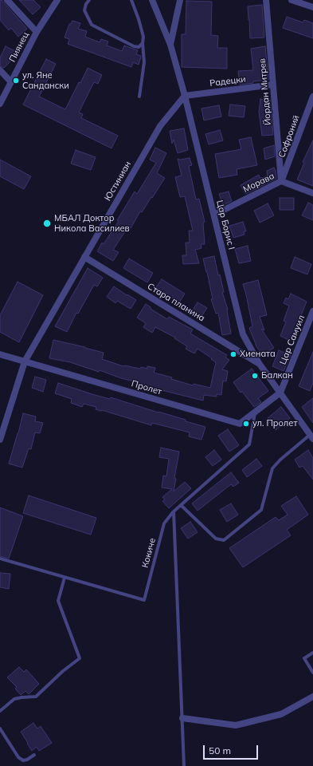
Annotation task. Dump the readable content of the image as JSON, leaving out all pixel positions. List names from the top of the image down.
{
  "streets": {
    "street": [
      "Пиянец",
      "Радецки",
      "Йордан Митрев",
      "Софроний",
      "Юстиниан",
      "Морава",
      "Цар Борис I",
      "Стара планина",
      "Цар Самуил",
      "Пролет"
    ],
    "lane": ["Кокиче"]
  },
  "crossings": [
    ["Радецки", "Йордан Митрев"],
    ["Радецки", "Юстиниан"],
    ["Радецки", "Цар Борис I"],
    ["Йордан Митрев", "Софроний"],
    ["Йордан Митрев", "Морава"],
    ["Софроний", "Морава"],
    ["Юстиниан", "Цар Борис I"],
    ["Юстиниан", "Стара планина"],
    ["Юстиниан", "Пролет"],
    ["Морава", "Цар Борис I"],
    ["Цар Борис I", "Стара планина"],
    ["Цар Борис I", "Цар Самуил"],
    ["Цар Борис I", "Пролет"],
    ["Цар Самуил", "Пролет"],
    ["Пролет", "Кокиче"]
  ],
  "places": [
    "ул. Яне Сандански",
    "МБАЛ Доктор Никола Василиев",
    "Хиената",
    "Балкан",
    "ул. Пролет"
  ],
  "scale_bar": "50 m"
}
